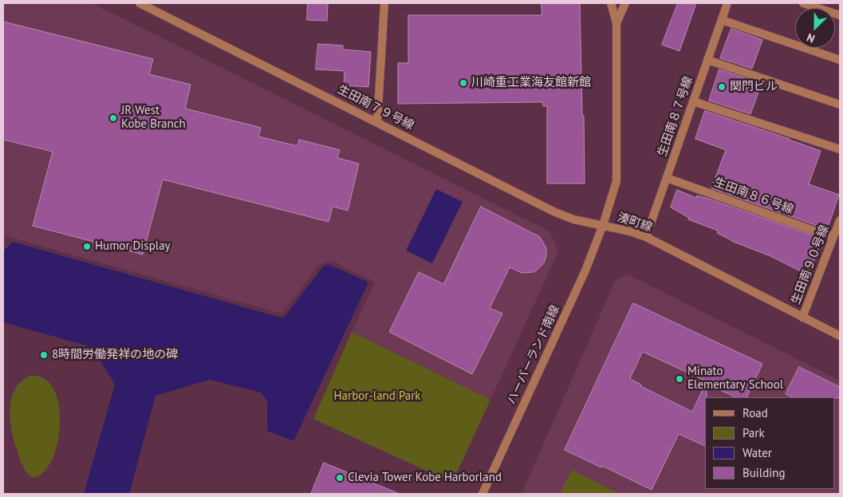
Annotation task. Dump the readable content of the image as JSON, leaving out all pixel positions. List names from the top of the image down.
{
  "streets": {
    "street": [
      "生田南７９号線",
      "生田南８７号線",
      "生田南８６号線",
      "湊町線",
      "生田南９０号線",
      "ハーバーランド南線"
    ]
  },
  "crossings": [
    ["生田南７９号線", "湊町線"],
    ["生田南７９号線", "ハーバーランド南線"],
    ["生田南８７号線", "生田南８６号線"],
    ["生田南８７号線", "湊町線"],
    ["生田南８６号線", "生田南９０号線"],
    ["湊町線", "生田南９０号線"],
    ["湊町線", "ハーバーランド南線"]
  ],
  "parks": ["Harbor-land Park"],
  "places": [
    "川崎重工業海友館新館",
    "関門ビル",
    "JR West Kobe Branch",
    "Humor Display",
    "8時間労働発祥の地の碑",
    "Minato Elementary School",
    "Clevia Tower Kobe Harborland"
  ],
  "legend": [
    "Road",
    "Park",
    "Water",
    "Building"
  ],
  "north": "bottom left"
}
